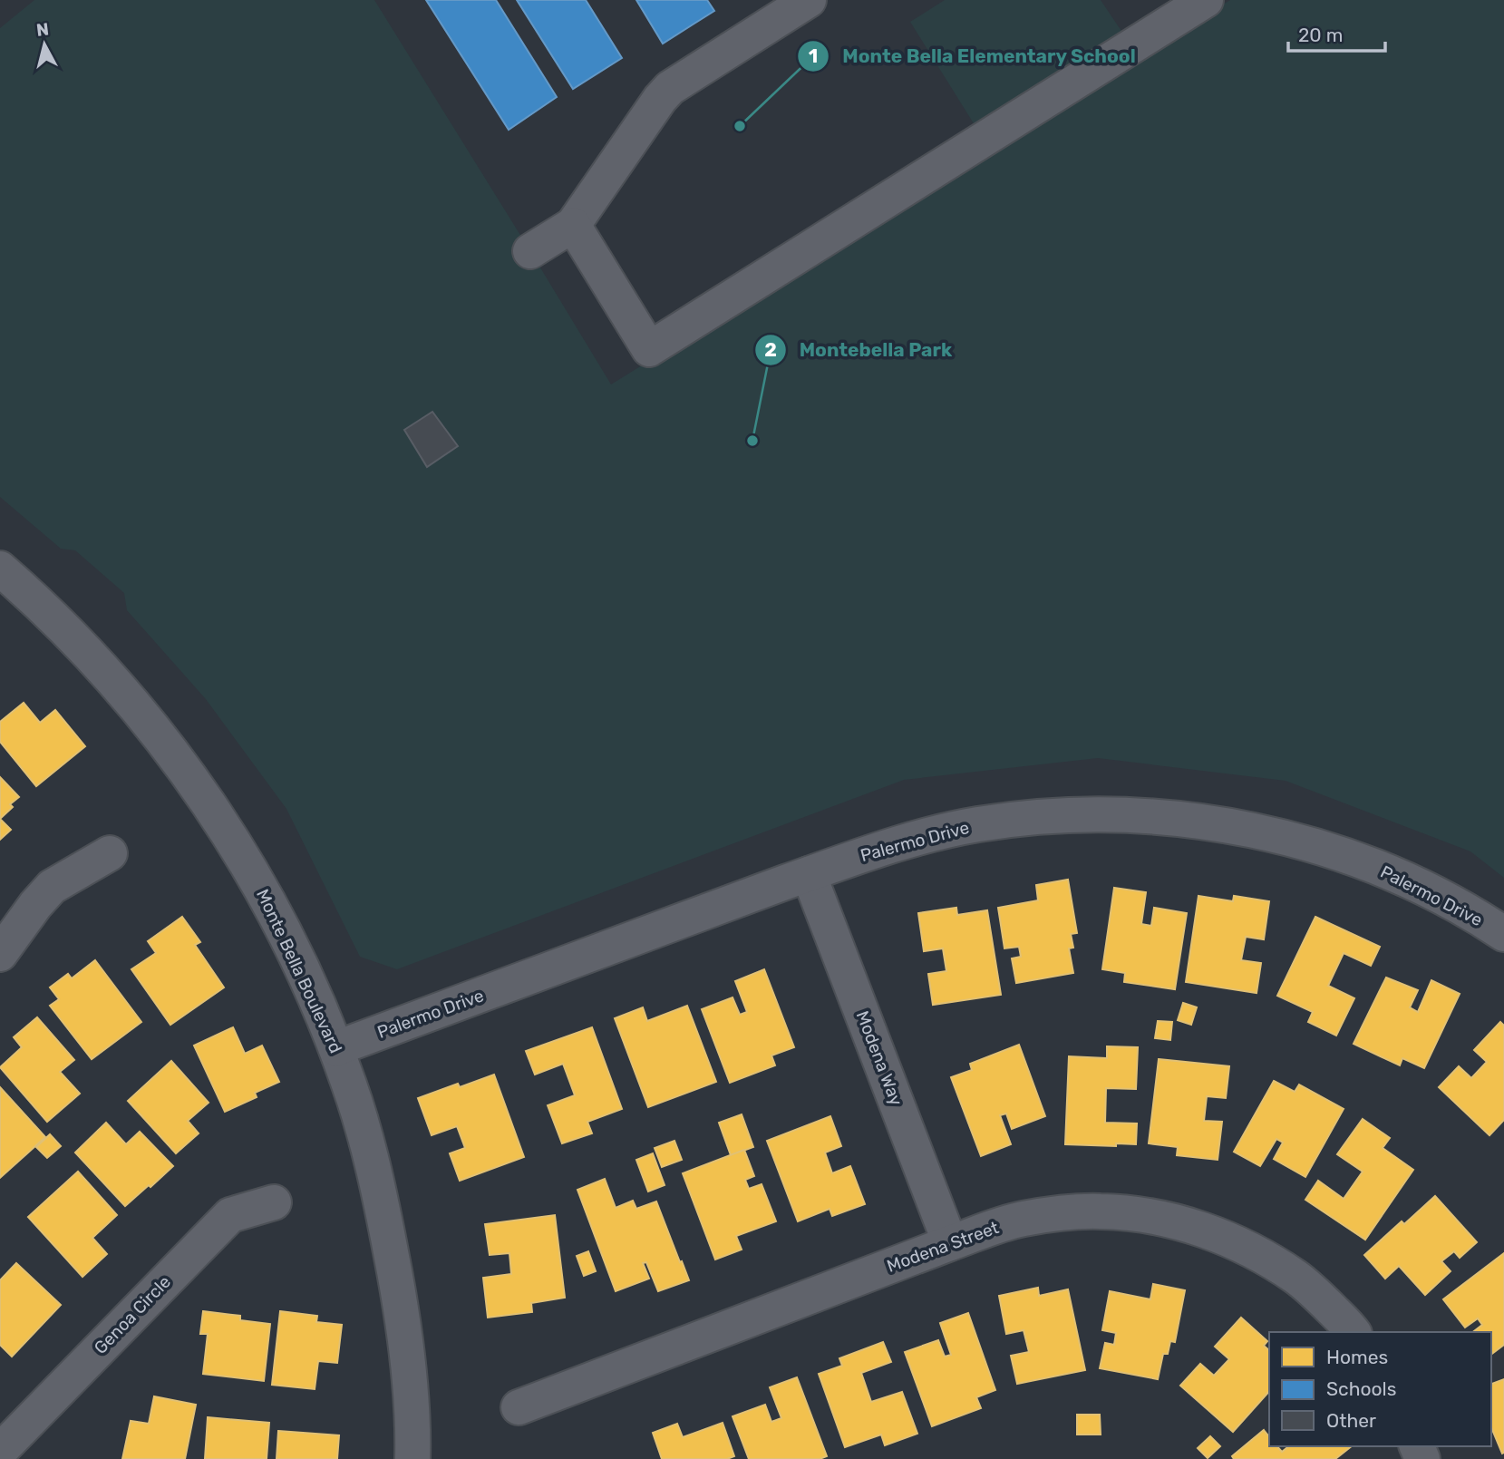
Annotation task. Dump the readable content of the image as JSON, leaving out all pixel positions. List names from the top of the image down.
{
  "streets": {
    "street": [
      "Palermo Drive",
      "Monte Bella Boulevard",
      "Modena Way",
      "Modena Street",
      "Genoa Circle"
    ]
  },
  "crossings": [
    ["Palermo Drive", "Monte Bella Boulevard"],
    ["Palermo Drive", "Modena Way"],
    ["Modena Way", "Modena Street"]
  ],
  "places": ["Monte Bella Elementary School", "Montebella Park"],
  "legend": ["Homes", "Schools", "Other"],
  "scale_bar": "20 m",
  "north": "top"
}
